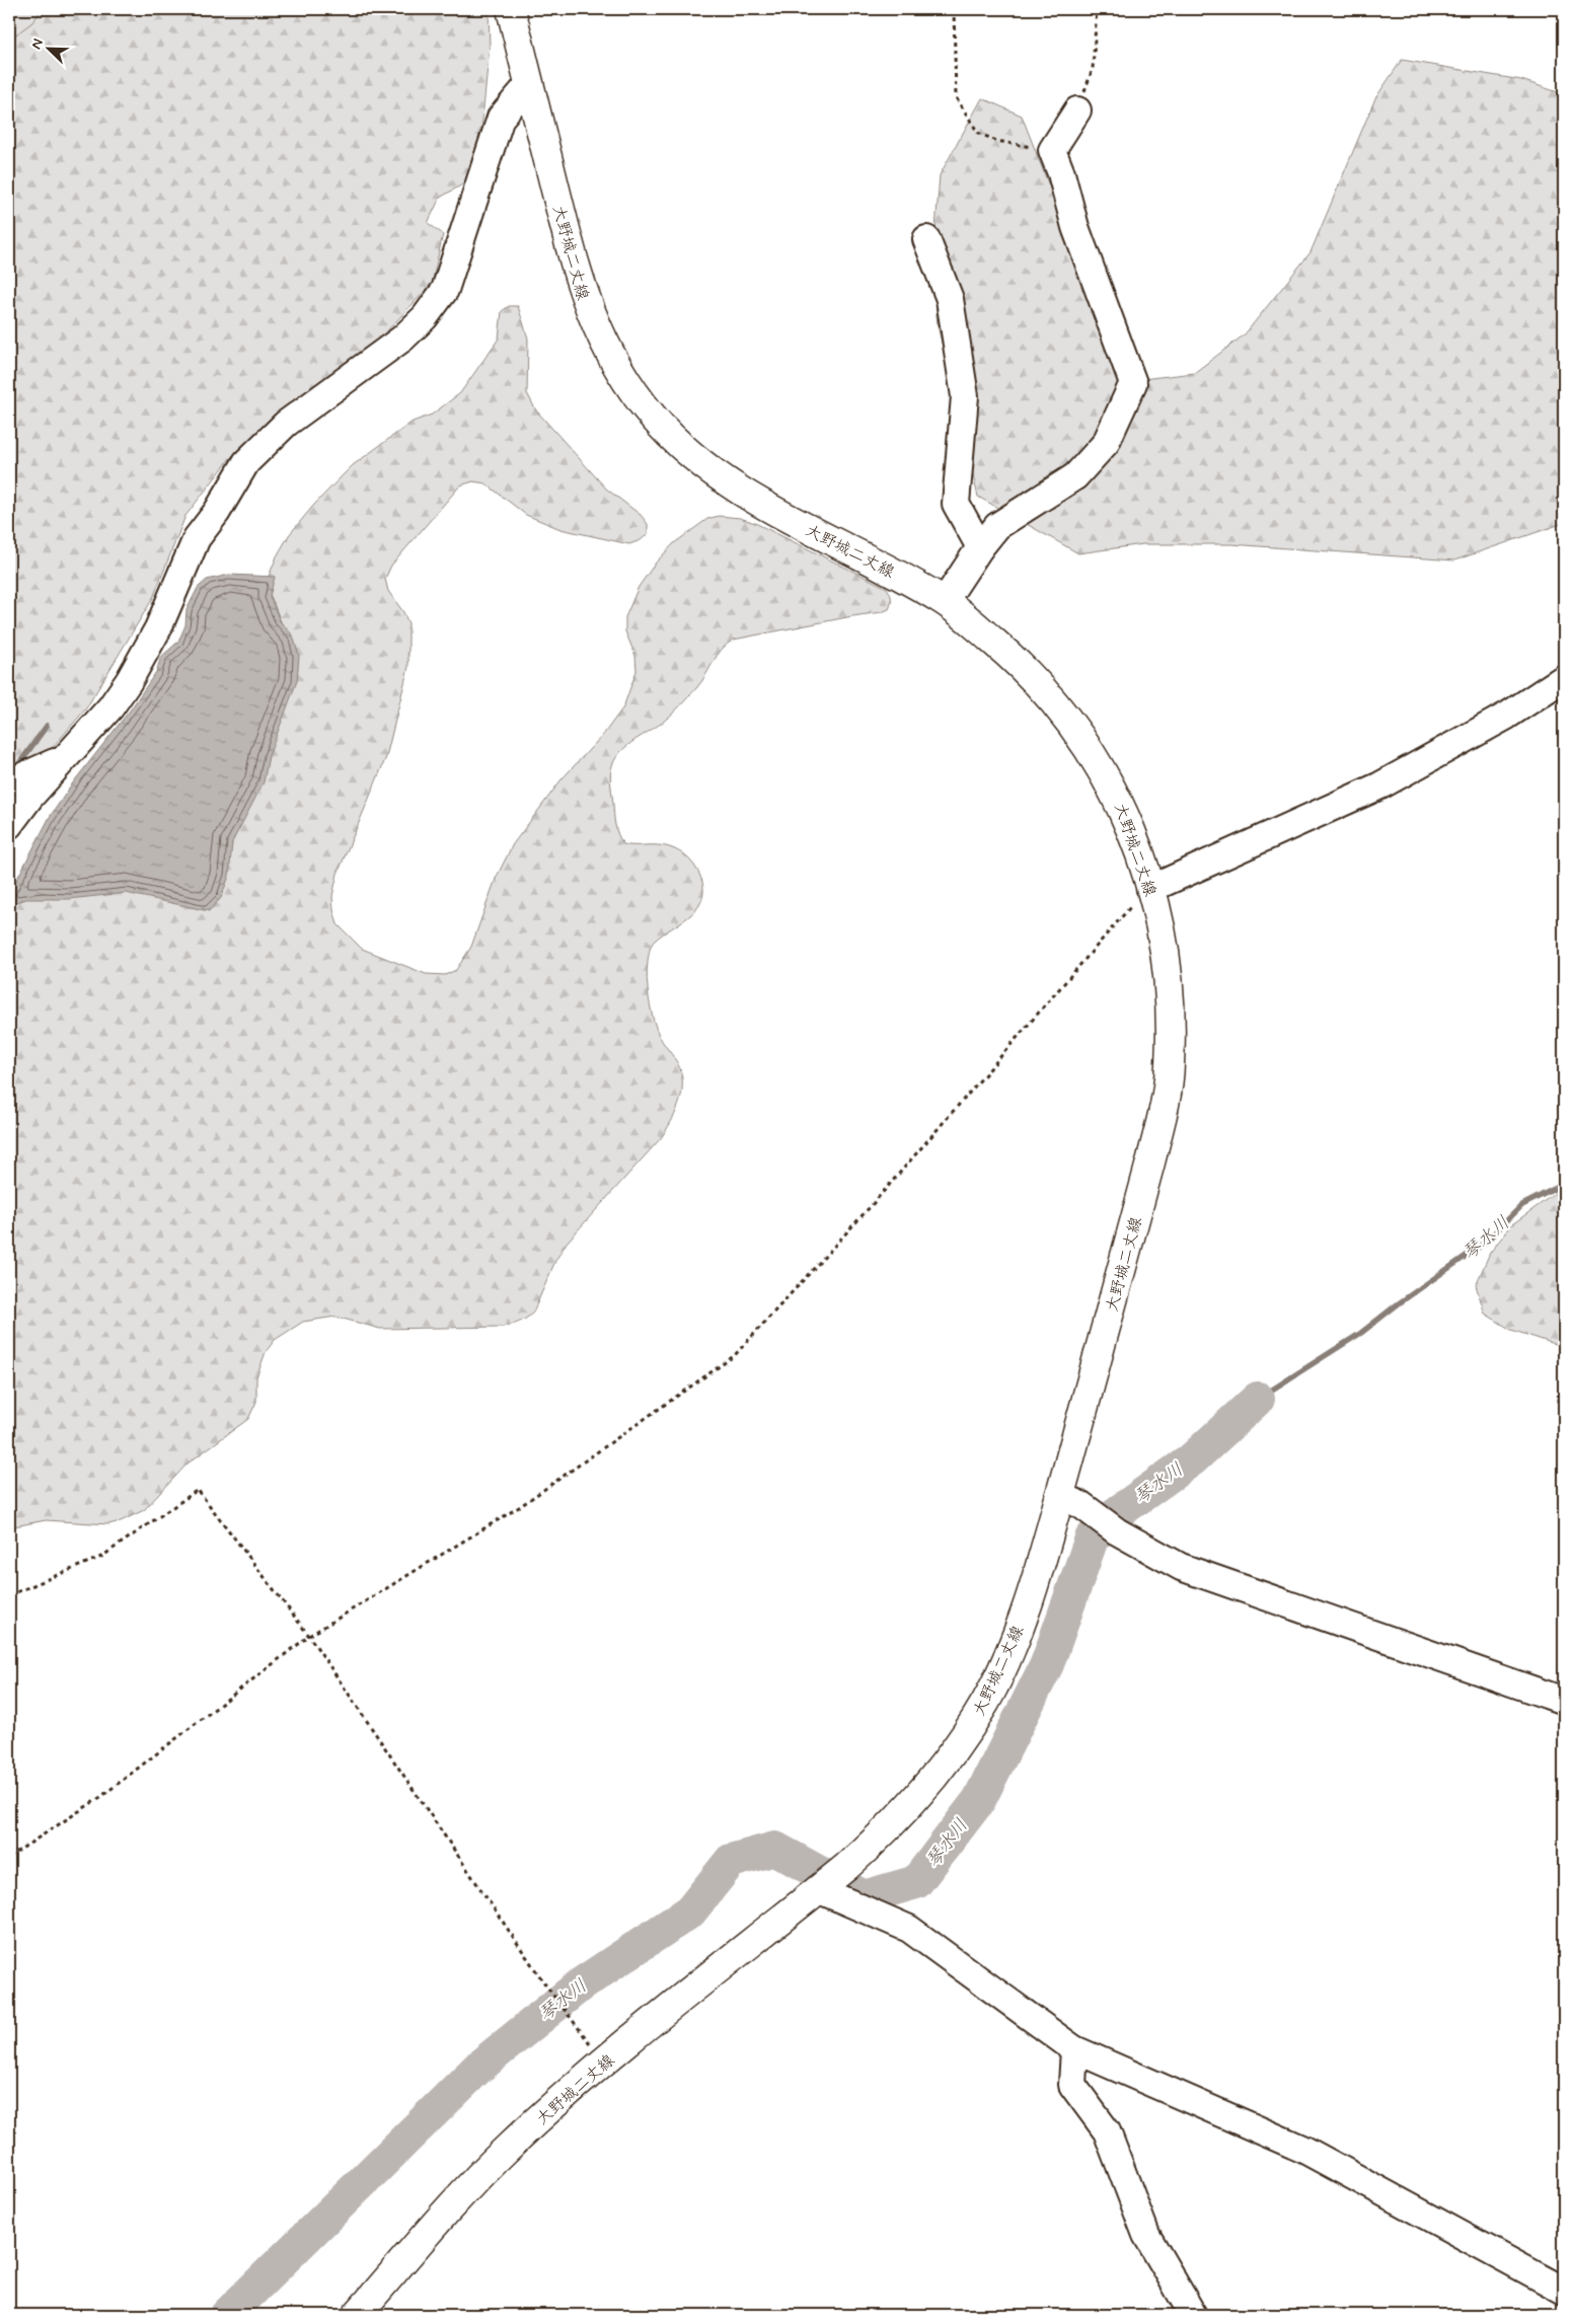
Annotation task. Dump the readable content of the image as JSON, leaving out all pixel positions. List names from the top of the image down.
{
  "streets": {
    "main road": ["大野城二丈線"]
  },
  "water": ["琴水川"],
  "north": "top left"
}
